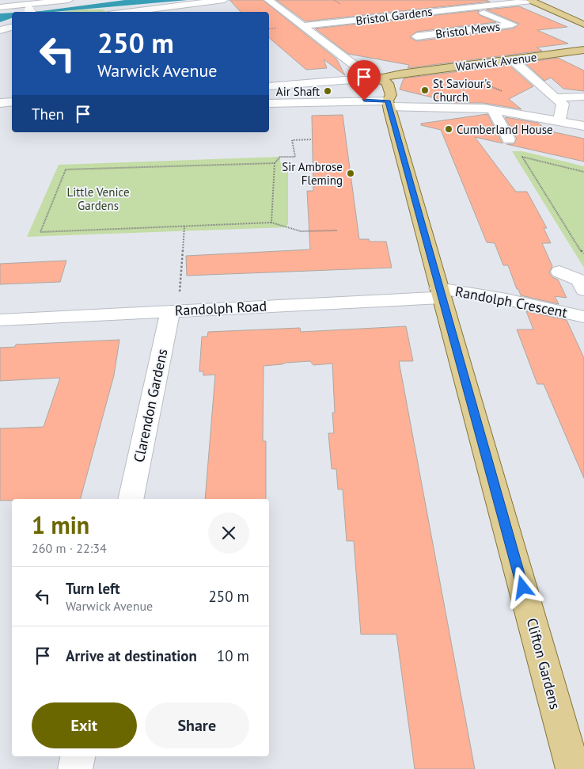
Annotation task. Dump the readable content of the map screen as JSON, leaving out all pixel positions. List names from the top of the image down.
{
  "streets": {
    "main road": ["Warwick Avenue", "Clifton Gardens"],
    "street": [
      "Bristol Gardens",
      "Bristol Mews",
      "Randolph Crescent",
      "Randolph Road",
      "Clarendon Gardens"
    ]
  },
  "crossings": [
    ["Bristol Gardens", "Bristol Mews"],
    ["Randolph Crescent", "Randolph Road"],
    ["Randolph Crescent", "Clifton Gardens"],
    ["Randolph Road", "Clarendon Gardens"],
    ["Randolph Road", "Clifton Gardens"]
  ],
  "parks": ["Little Venice Gardens"],
  "places": [
    "St Saviour's Church",
    "Air Shaft",
    "Cumberland House",
    "Sir Ambrose Fleming"
  ],
  "page": {
    "turn": ["250 m", "Warwick Avenue"],
    "then": "Then",
    "heading": ["1 min", "260 m · 22:34"],
    "list": [
      {
        "name": "Turn left",
        "note": "Warwick Avenue",
        "value": "250 m"
      },
      {
        "name": "Arrive at destination",
        "value": "10 m"
      }
    ],
    "buttons": ["Exit", "Share"]
  }
}
